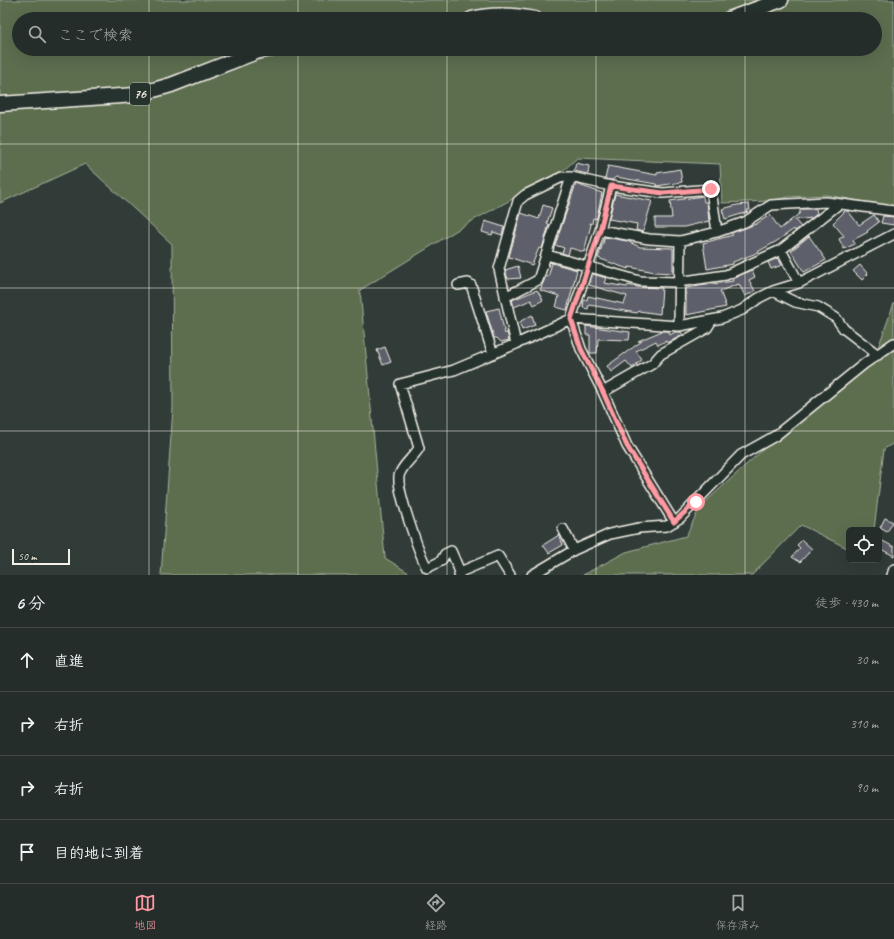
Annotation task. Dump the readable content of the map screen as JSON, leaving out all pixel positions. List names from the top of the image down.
{
  "streets": {
    "main road": ["76"]
  },
  "scale_bar": "50 m",
  "page": {
    "search": "ここで検索",
    "scale": "50 m",
    "heading": ["6 分", "徒歩 · 430 m"],
    "list": [
      ["直進", "30 m"],
      ["右折", "310 m"],
      ["右折", "90 m"],
      "目的地に到着"
    ],
    "nav": ["地図", "経路", "保存済み"]
  }
}
